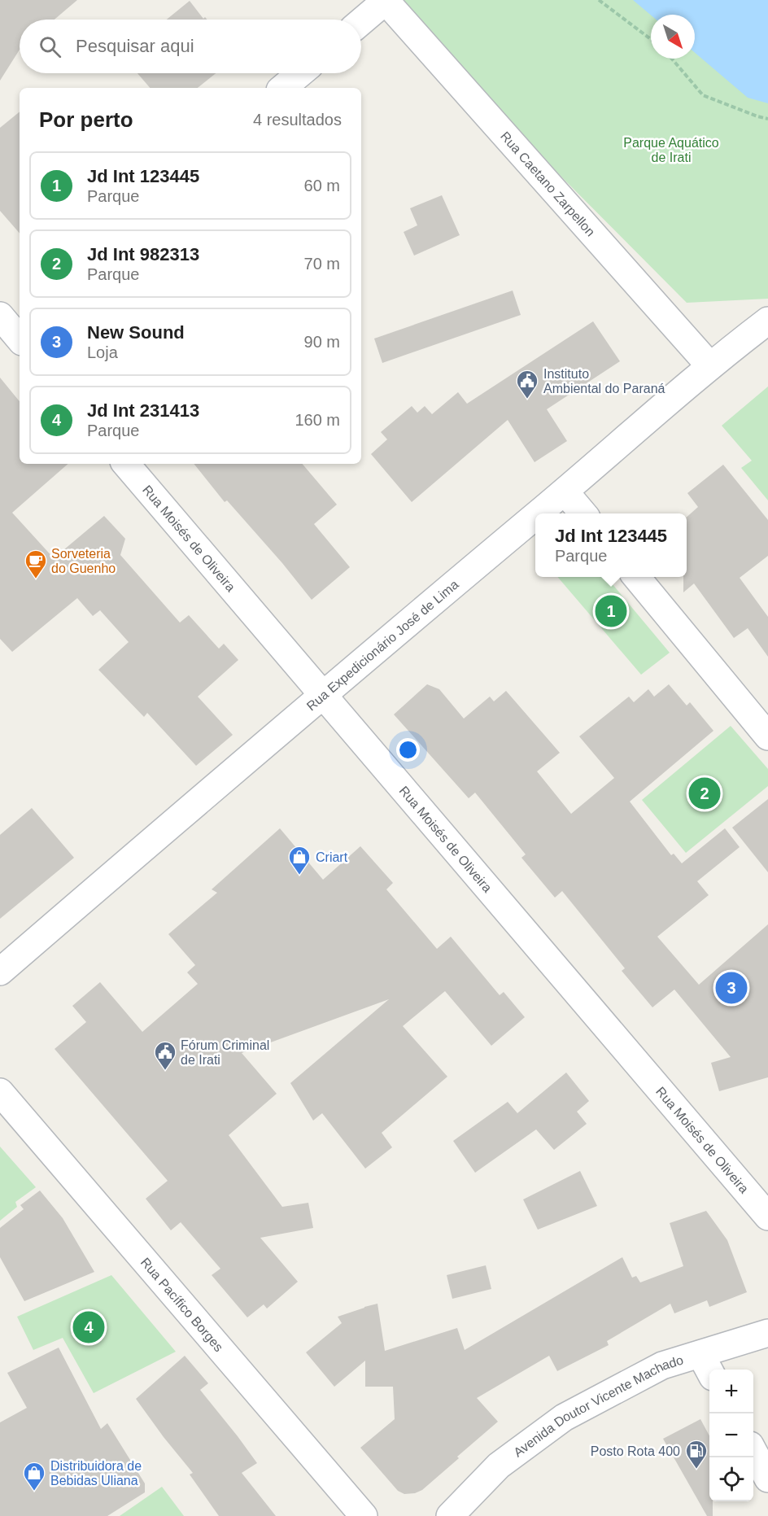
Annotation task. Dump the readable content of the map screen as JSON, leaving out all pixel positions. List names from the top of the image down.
{
  "streets": {
    "street": [
      "Rua Caetano Zarpellon",
      "Rua Moisés de Oliveira",
      "Rua Expedicionário José de Lima",
      "Rua Pacífico Borges",
      "Avenida Doutor Vicente Machado"
    ]
  },
  "crossings": [
    ["Rua Caetano Zarpellon", "Rua Expedicionário José de Lima"],
    ["Rua Moisés de Oliveira", "Rua Expedicionário José de Lima"]
  ],
  "parks": ["Parque Aquático de Irati"],
  "places": {
    "public building": ["Instituto Ambiental do Paraná", "Fórum Criminal de Irati"],
    "cafe": ["Sorveteria do Guenho"],
    "shop": ["Criart", "Distribuidora de Bebidas Uliana"],
    "fuel station": ["Posto Rota 400"]
  },
  "north": "bottom right",
  "page": {
    "search": "Pesquisar aqui",
    "heading": ["Por perto", "4 resultados"],
    "list": [
      {
        "mark": "1",
        "name": "Jd Int 123445",
        "note": "Parque",
        "value": "60 m"
      },
      {
        "mark": "2",
        "name": "Jd Int 982313",
        "note": "Parque",
        "value": "70 m"
      },
      {
        "mark": "3",
        "name": "New Sound",
        "note": "Loja",
        "value": "90 m"
      },
      {
        "mark": "4",
        "name": "Jd Int 231413",
        "note": "Parque",
        "value": "160 m"
      }
    ],
    "popup": ["Jd Int 123445", "Parque"],
    "pins": [
      "1",
      "2",
      "3",
      "4"
    ],
    "map_buttons": ["+", "−"]
  }
}
